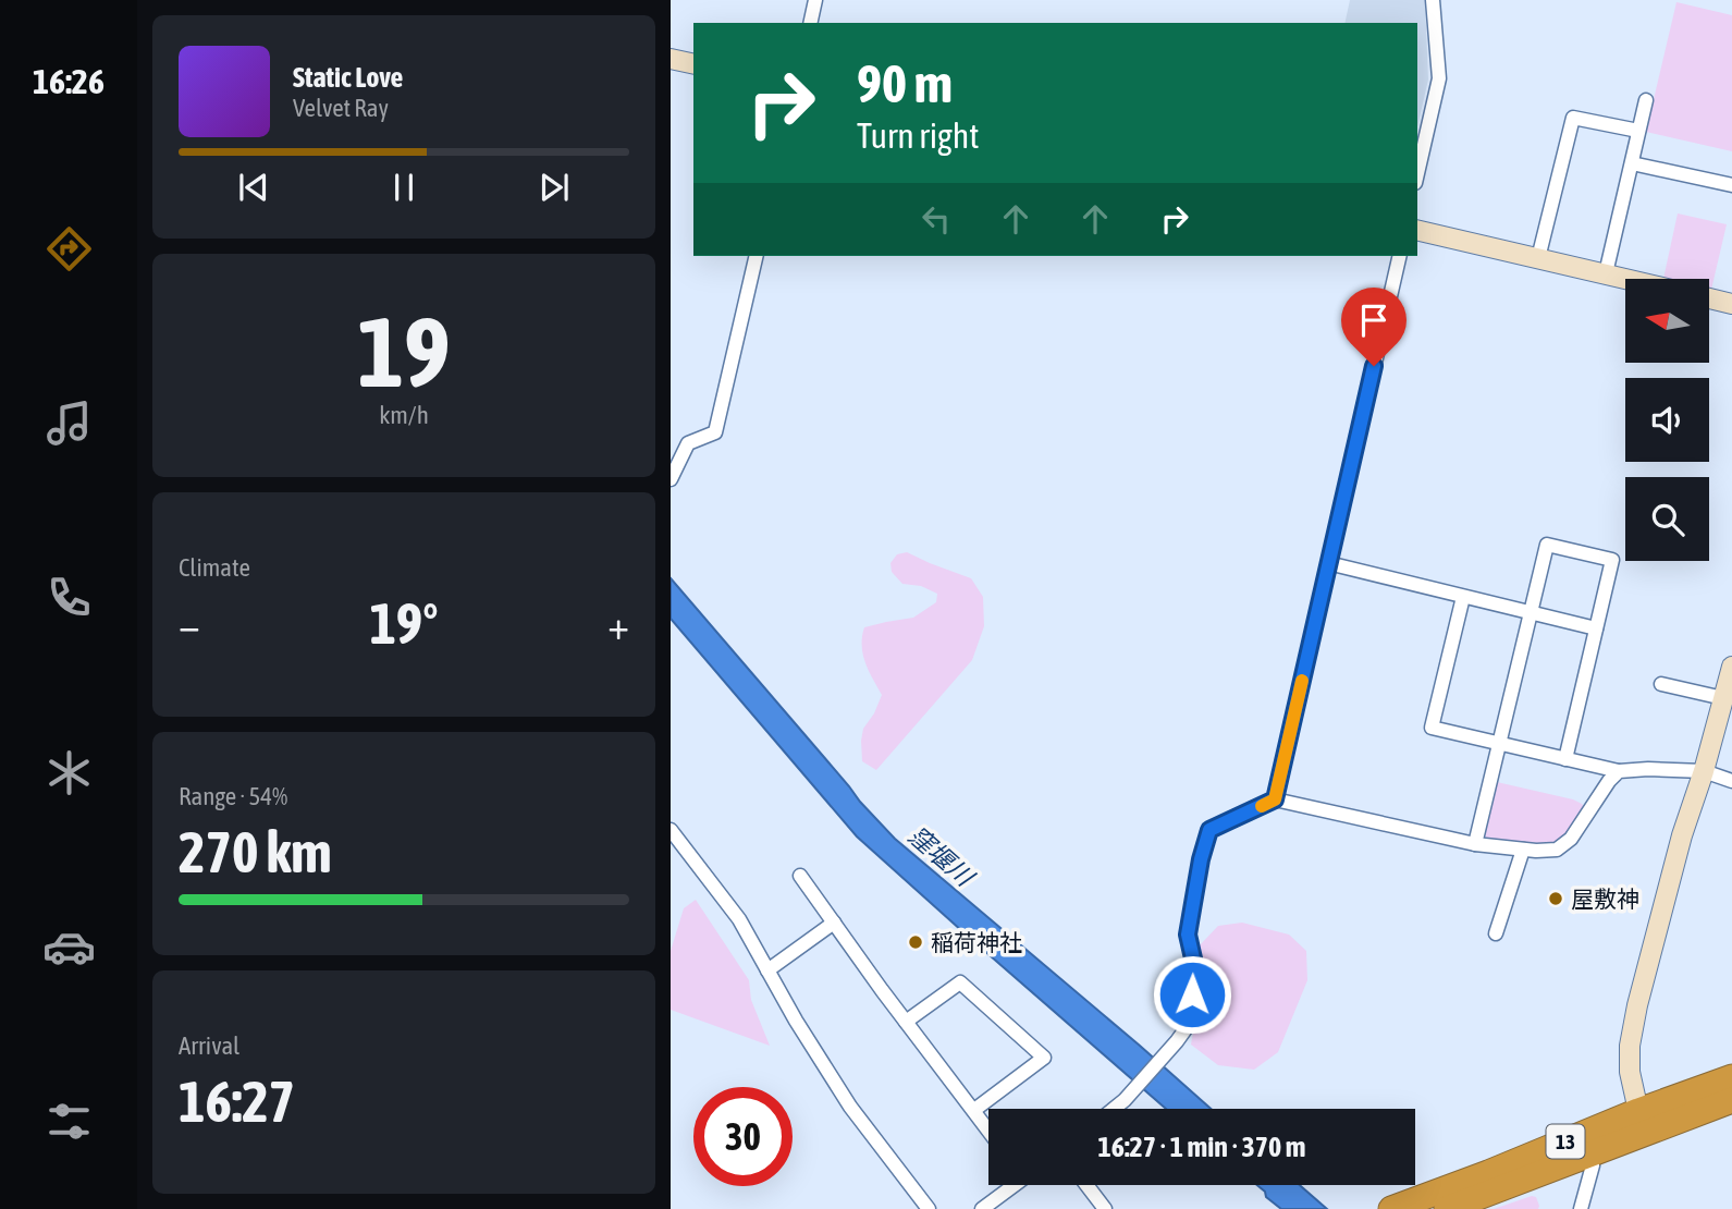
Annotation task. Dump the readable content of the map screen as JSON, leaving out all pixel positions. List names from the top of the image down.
{
  "streets": {
    "highway": ["13"]
  },
  "water": ["窪堰川"],
  "places": ["屋敷神", "稲荷神社"],
  "north": "left",
  "page": {
    "tabs": "16:26",
    "turn": ["90 m", "Turn right"],
    "song": ["Static Love", "Velvet Ray"],
    "tile": [
      ["19", "km/h"],
      "Climate",
      ["Range · 54%", "270 km"],
      ["Arrival", "16:27"]
    ],
    "heat": ["−", "19°", "+"],
    "limit": "30",
    "trip": "16:27 · 1 min · 370 m"
  }
}
